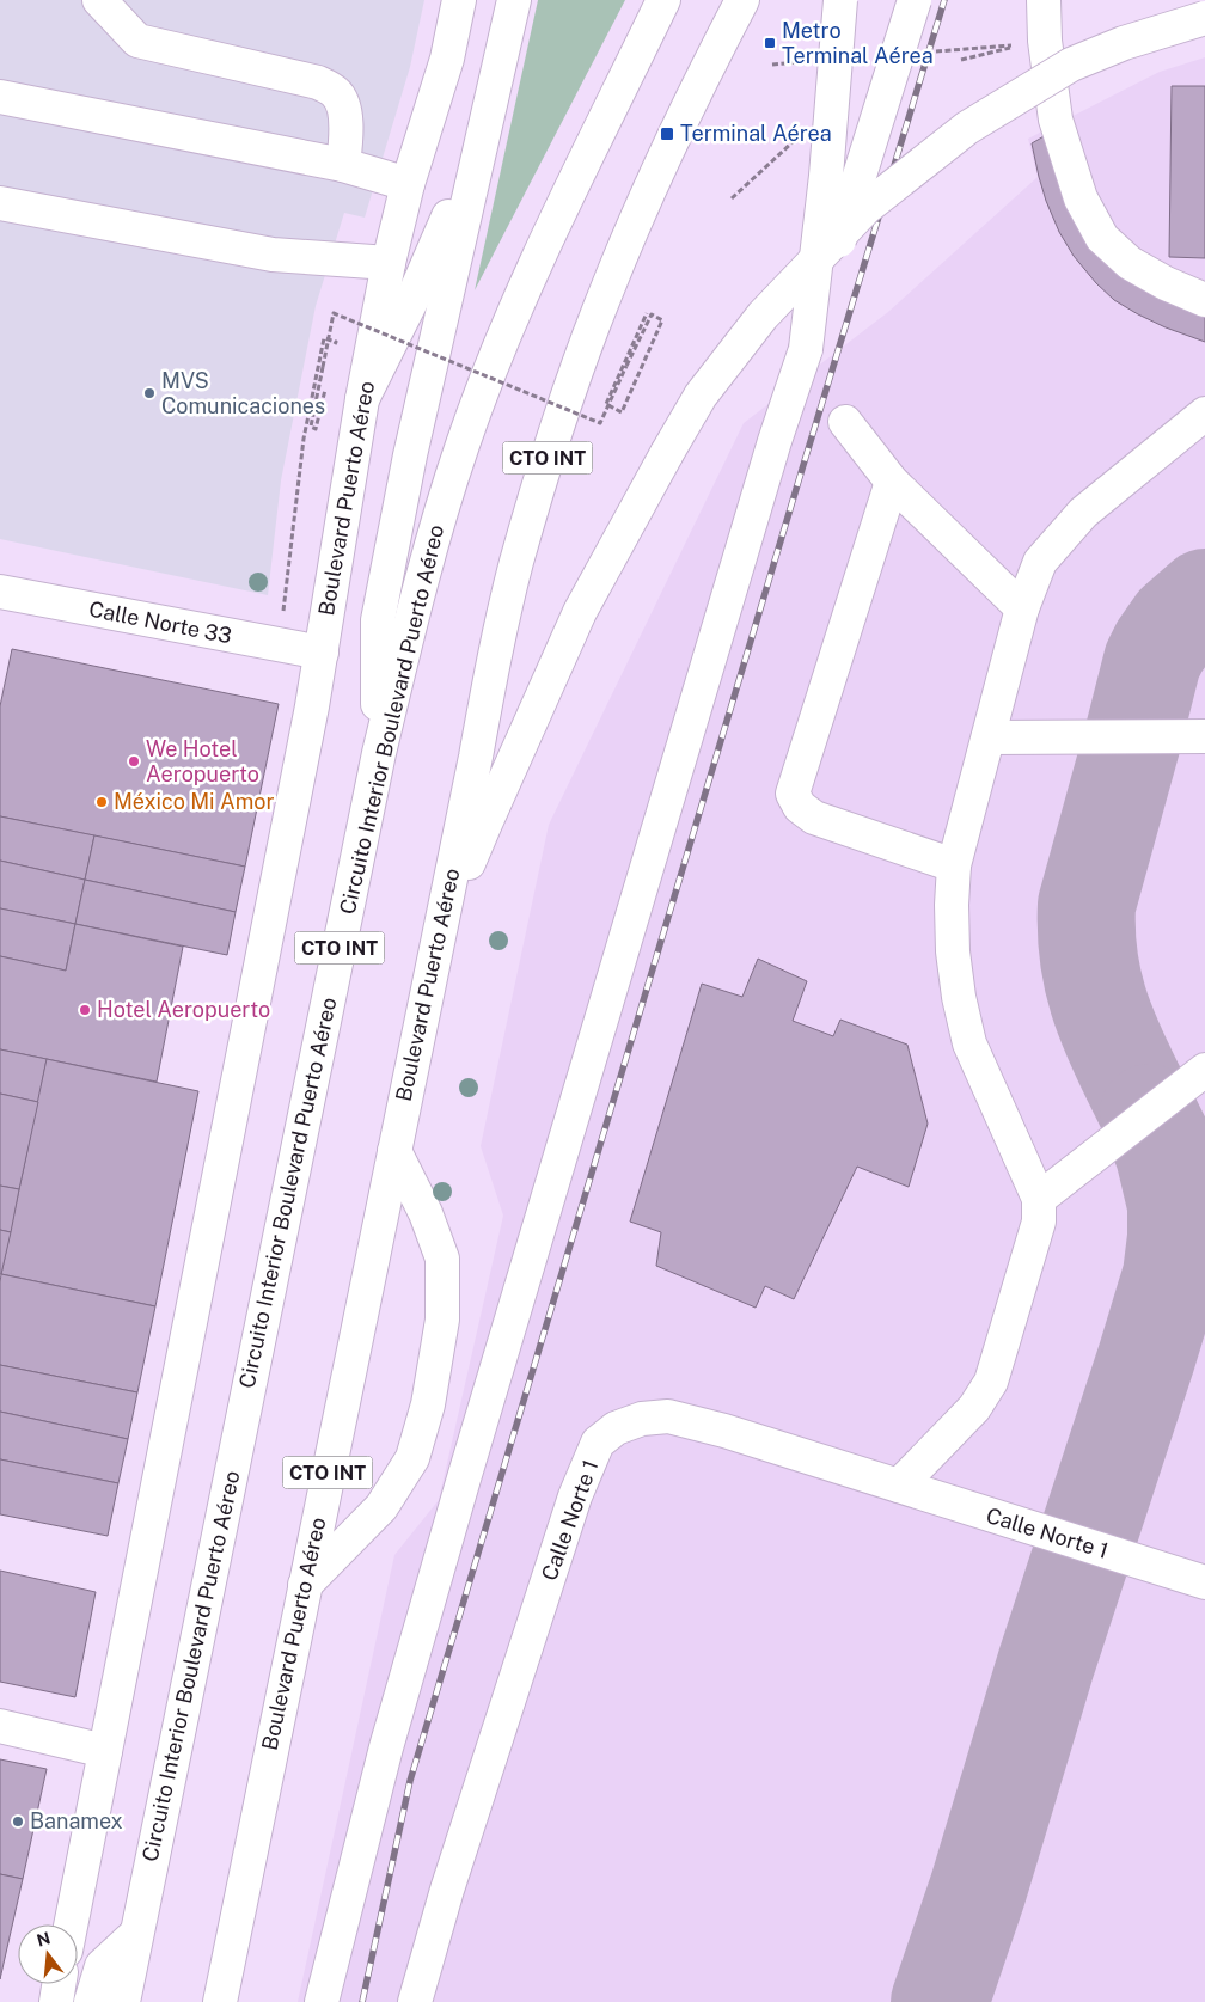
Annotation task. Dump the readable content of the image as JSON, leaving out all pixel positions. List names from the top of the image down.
{
  "streets": {
    "main road": [
      "CTO INT",
      "Boulevard Puerto Aéreo",
      "Calle Norte 33",
      "Circuito Interior Boulevard Puerto Aéreo",
      "Calle Norte 1"
    ]
  },
  "crossings": [
    ["Boulevard Puerto Aéreo", "Calle Norte 33"]
  ],
  "places": {
    "transit": ["Metro Terminal Aérea", "Terminal Aérea"],
    "other": [
      "MVS Comunicaciones",
      "We Hotel Aeropuerto",
      "México Mi Amor",
      "Hotel Aeropuerto",
      "Banamex"
    ]
  },
  "north": "top"
}
